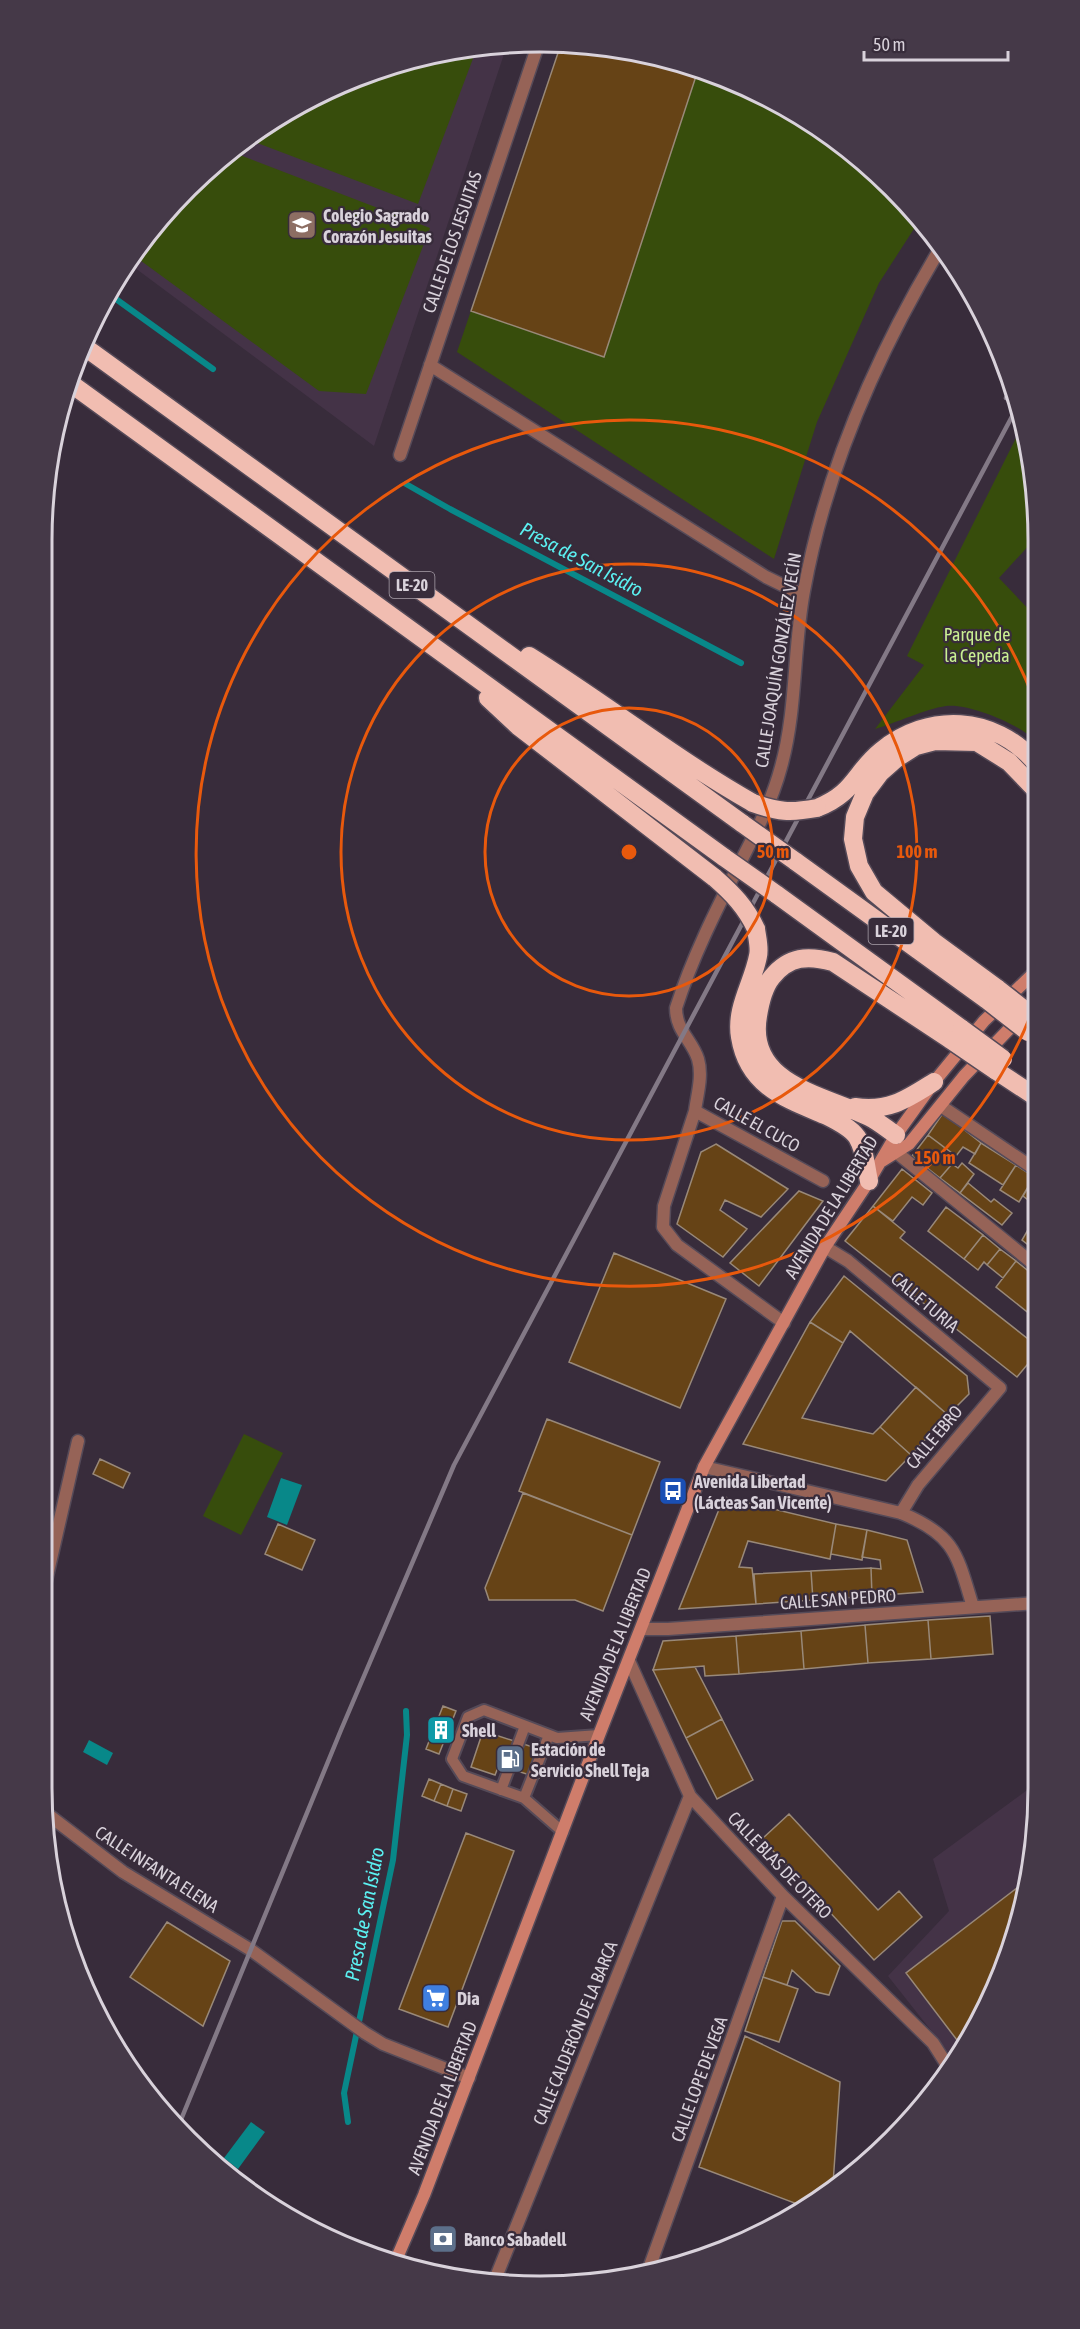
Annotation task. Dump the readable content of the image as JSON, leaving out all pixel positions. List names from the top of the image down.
{
  "streets": {
    "highway": ["LE-20"],
    "main road": ["AVENIDA DE LA LIBERTAD"],
    "street": [
      "CALLE DE LOS JESUITAS",
      "CALLE JOAQUÍN GONZÁLEZ VECÍN",
      "CALLE EL CUCO",
      "CALLE TURIA",
      "CALLE EBRO",
      "CALLE SAN PEDRO",
      "CALLE BLAS DE OTERO",
      "CALLE INFANTA ELENA",
      "CALLE CALDERÓN DE LA BARCA",
      "CALLE LOPE DE VEGA"
    ]
  },
  "crossings": [
    ["CALLE JOAQUÍN GONZÁLEZ VECÍN", "CALLE EL CUCO"],
    ["CALLE EL CUCO", "AVENIDA DE LA LIBERTAD"],
    ["AVENIDA DE LA LIBERTAD", "CALLE TURIA"],
    ["AVENIDA DE LA LIBERTAD", "CALLE SAN PEDRO"],
    ["AVENIDA DE LA LIBERTAD", "CALLE BLAS DE OTERO"],
    ["AVENIDA DE LA LIBERTAD", "CALLE INFANTA ELENA"],
    ["CALLE TURIA", "CALLE EBRO"],
    ["CALLE BLAS DE OTERO", "CALLE CALDERÓN DE LA BARCA"],
    ["CALLE BLAS DE OTERO", "CALLE LOPE DE VEGA"]
  ],
  "water": ["Presa de San Isidro"],
  "parks": ["Parque de la Cepeda"],
  "places": {
    "school or university": ["Colegio Sagrado Corazón Jesuitas"],
    "bus stop": ["Avenida Libertad (Lácteas San Vicente)"],
    "building": ["Shell"],
    "fuel station": ["Estación de Servicio Shell Teja"],
    "supermarket": ["Dia"],
    "bank": ["Banco Sabadell"]
  },
  "scale_bar": "50 m",
  "rings": ["50 m", "100 m", "150 m"]
}
